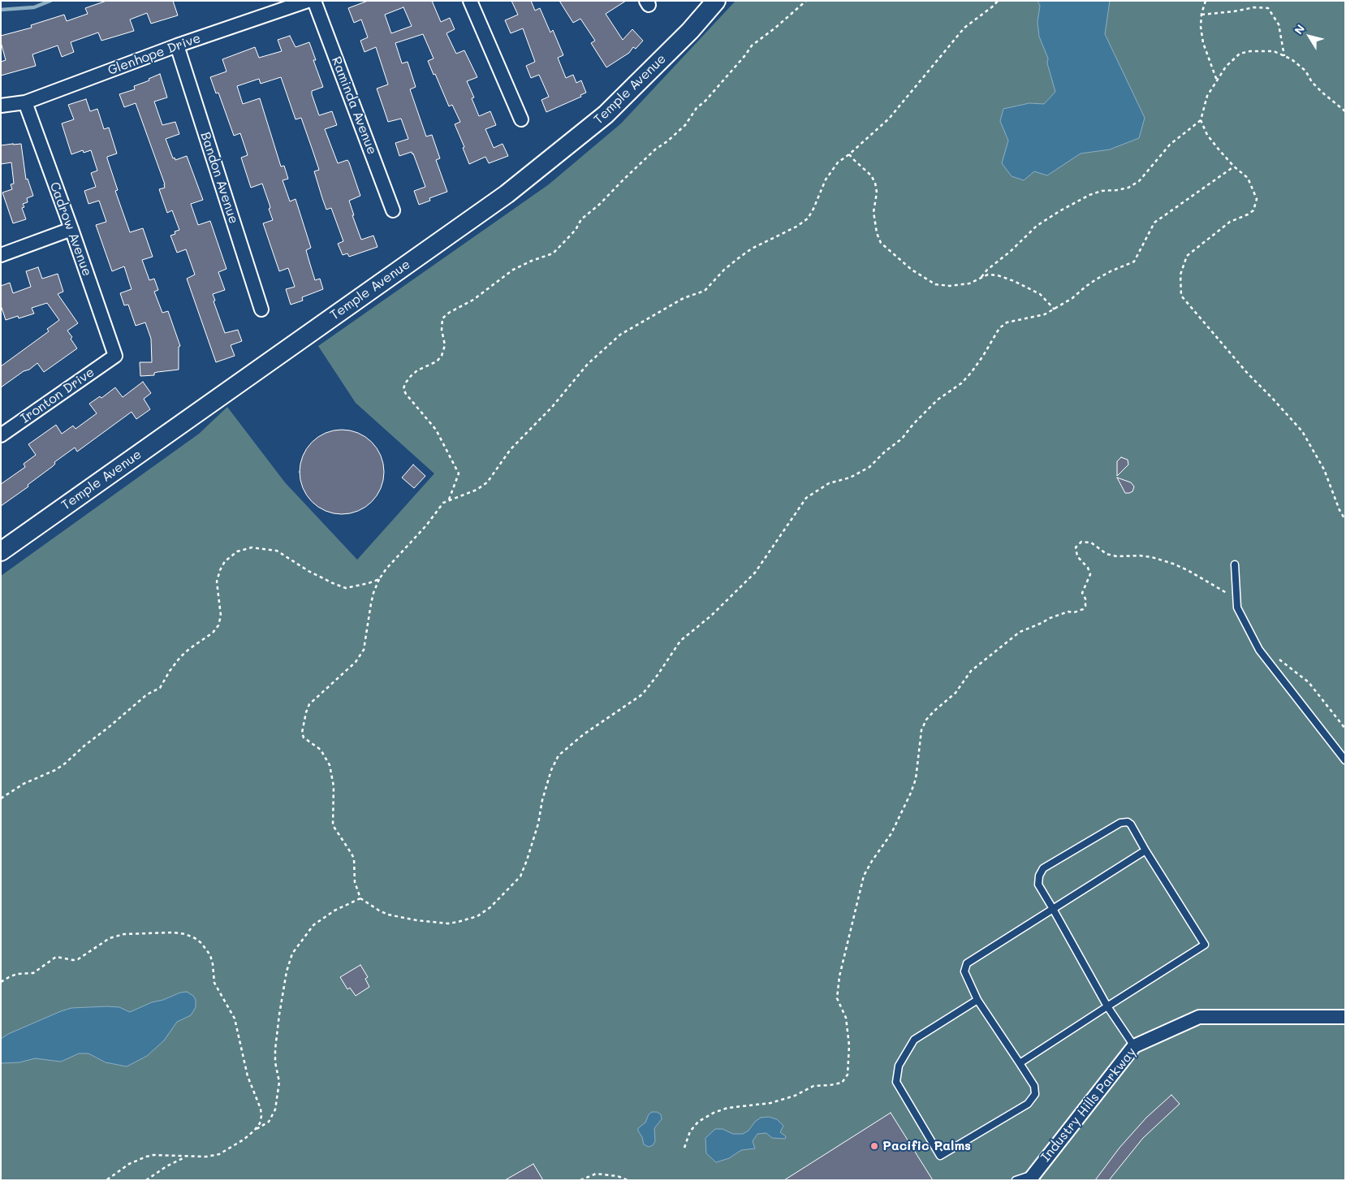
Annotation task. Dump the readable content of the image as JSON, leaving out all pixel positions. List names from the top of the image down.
{
  "streets": {
    "main road": ["Temple Avenue"],
    "street": [
      "Glenhope Drive",
      "Raminda Avenue",
      "Bandon Avenue",
      "Cadrow Avenue",
      "Ironton Drive",
      "Industry Hills Parkway"
    ]
  },
  "crossings": [
    ["Glenhope Drive", "Bandon Avenue"],
    ["Glenhope Drive", "Cadrow Avenue"],
    ["Cadrow Avenue", "Ironton Drive"]
  ],
  "places": ["Pacific Palms"],
  "north": "top left"
}
